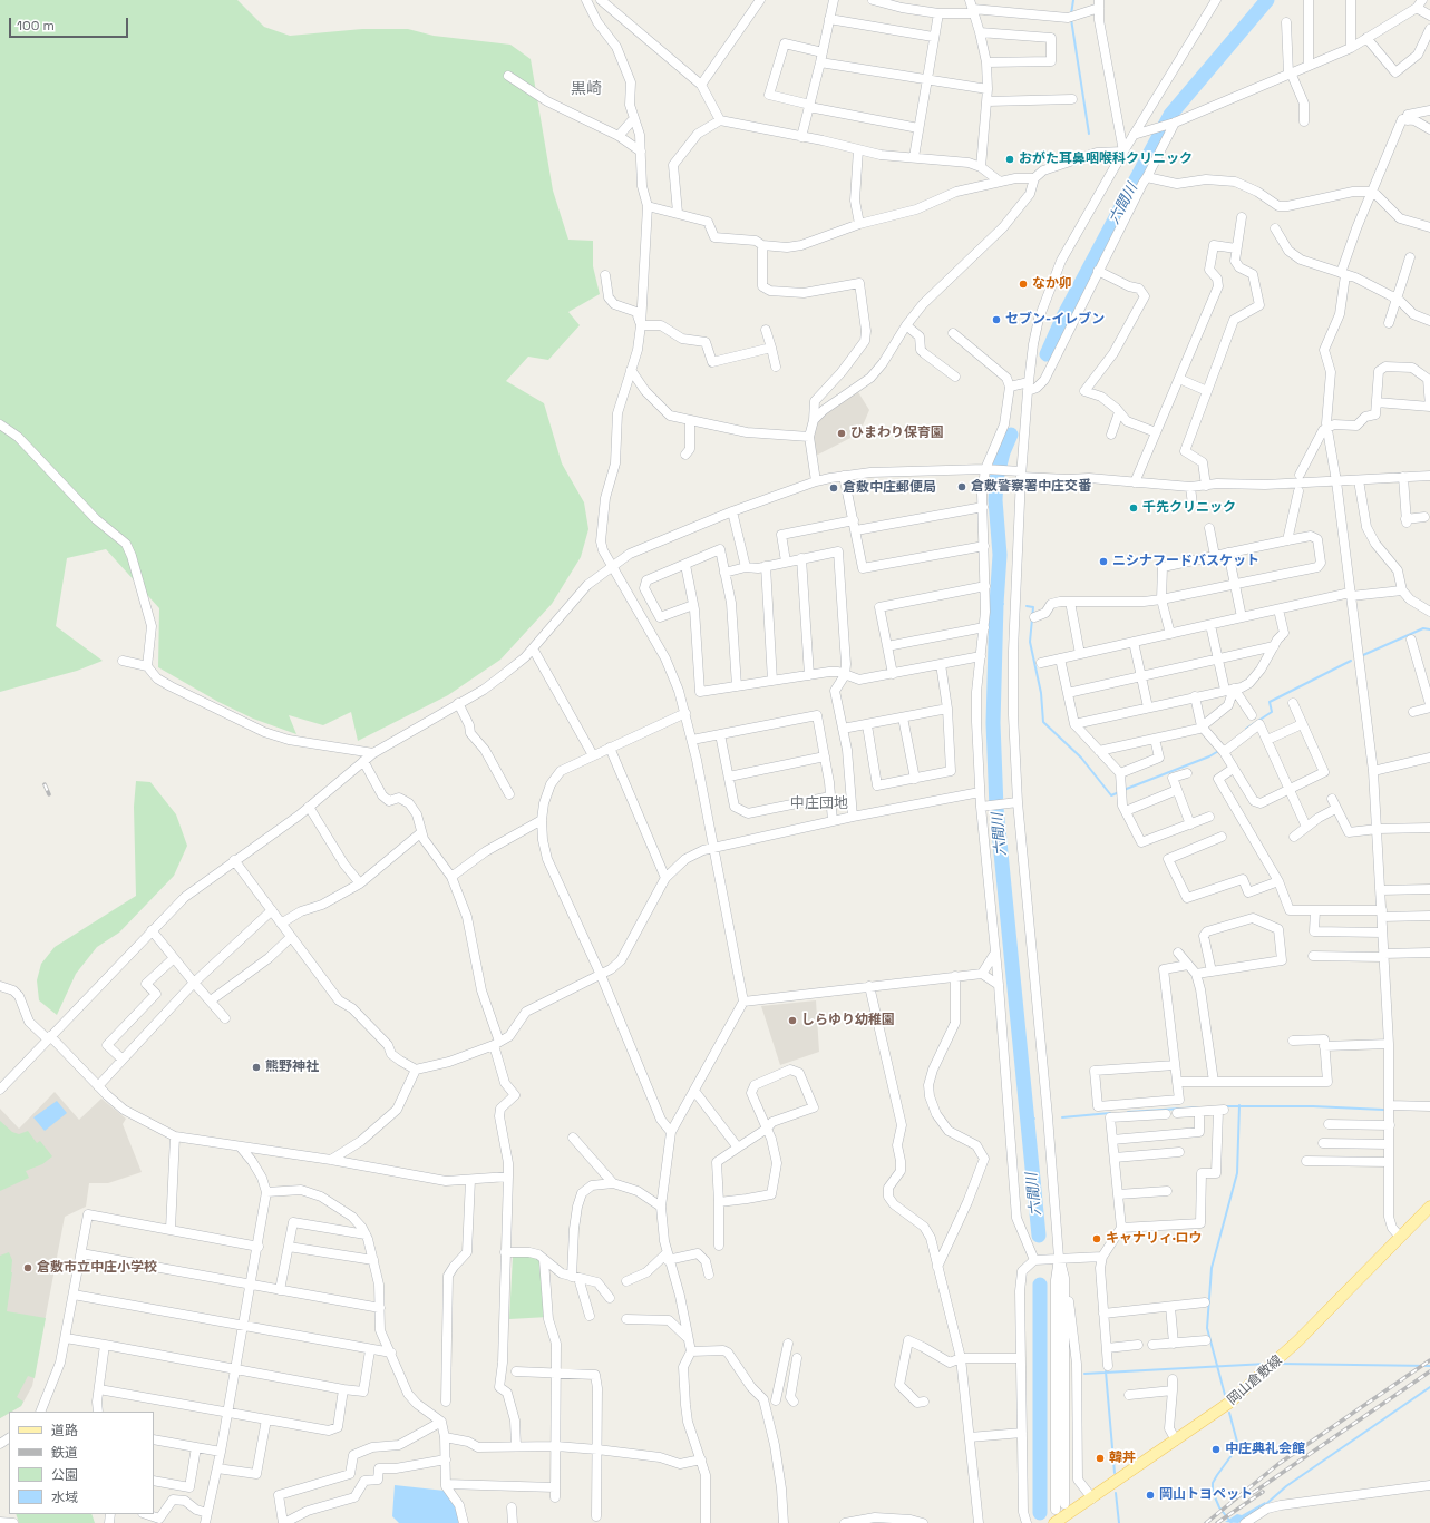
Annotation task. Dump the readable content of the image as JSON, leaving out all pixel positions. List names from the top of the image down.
{
  "streets": {
    "main road": ["岡山倉敷線"]
  },
  "districts": ["黒崎", "中庄団地"],
  "water": ["六間川"],
  "places": [
    "おがた耳鼻咽喉科クリニック",
    "なか卯",
    "セブン-イレブン",
    "ひまわり保育園",
    "倉敷警察署中庄交番",
    "倉敷中庄郵便局",
    "千先クリニック",
    "ニシナフードバスケット",
    "しらゆり幼稚園",
    "熊野神社",
    "キャナリィ·ロウ",
    "倉敷市立中庄小学校",
    "中庄典礼会館",
    "韓丼",
    "岡山トヨペット"
  ],
  "legend": [
    "道路",
    "鉄道",
    "公園",
    "水域"
  ],
  "scale_bar": "100 m"
}
